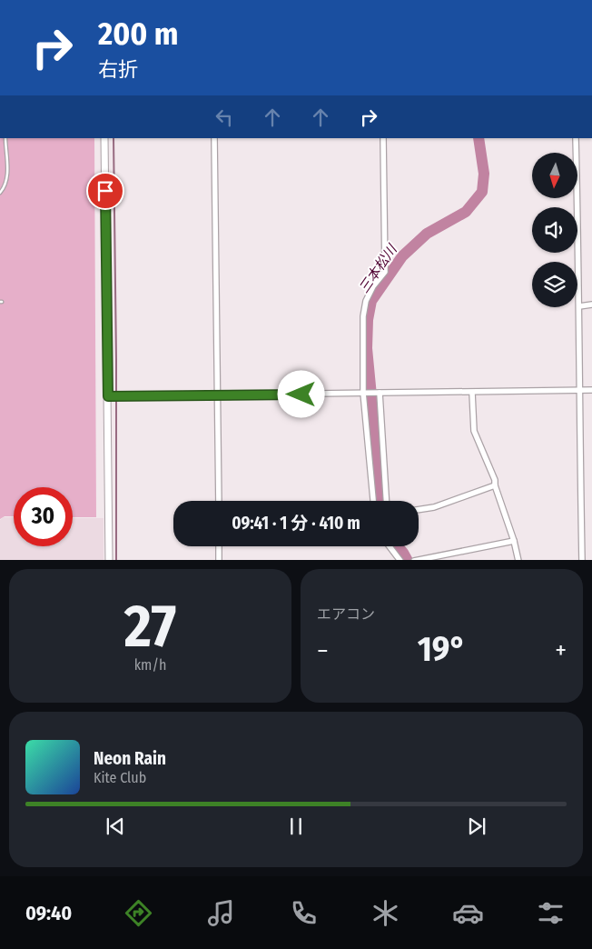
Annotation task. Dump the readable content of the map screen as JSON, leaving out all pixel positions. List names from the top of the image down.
{
  "water": ["三本松川"],
  "north": "bottom",
  "page": {
    "turn": ["200 m", "右折"],
    "limit": "30",
    "trip": "09:41 · 1 分 · 410 m",
    "tile": [
      ["27", "km/h"],
      "エアコン"
    ],
    "heat": ["−", "19°", "+"],
    "song": ["Neon Rain", "Kite Club"],
    "tabs": "09:40"
  }
}
